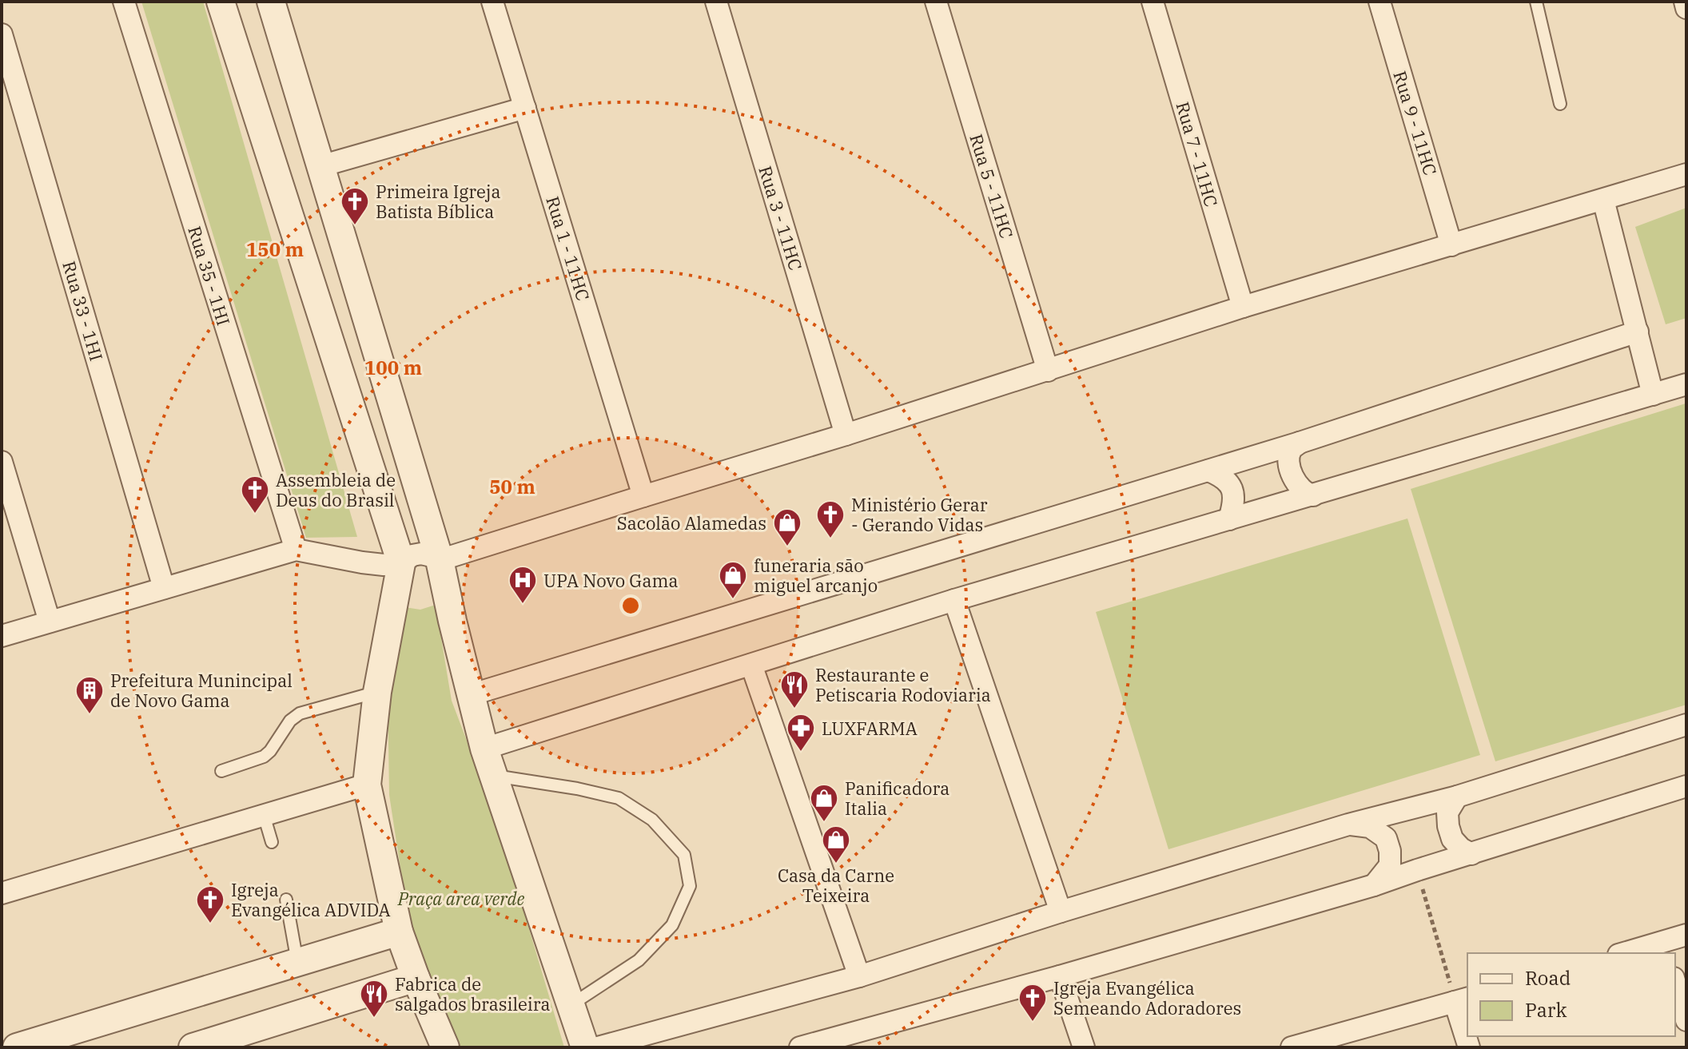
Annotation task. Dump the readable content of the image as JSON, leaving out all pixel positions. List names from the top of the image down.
{
  "streets": {
    "street": [
      "Rua 9 - 11HC",
      "Rua 7 - 11HC",
      "Rua 5 - 11HC",
      "Rua 3 - 11HC",
      "Rua 1 - 11HC",
      "Rua 35 - 1HI",
      "Rua 33 - 1HI"
    ]
  },
  "parks": ["Praça area verde"],
  "places": {
    "church": [
      "Primeira Igreja Batista Bíblica",
      "Assembleia de Deus do Brasil",
      "Ministério Gerar - Gerando Vidas",
      "Igreja Evangélica ADVIDA",
      "Igreja Evangélica Semeando Adoradores"
    ],
    "shop": [
      "Sacolão Alamedas",
      "funeraria são miguel arcanjo",
      "Panificadora Italia",
      "Casa da Carne Teixeira"
    ],
    "hospital": ["UPA Novo Gama"],
    "restaurant": ["Restaurante e Petiscaria Rodoviaria", "Fabrica de salgados brasileira"],
    "building": ["Prefeitura Munincipal de Novo Gama"],
    "pharmacy": ["LUXFARMA"]
  },
  "legend": ["Road", "Park"],
  "rings": ["150 m", "100 m", "50 m"]
}
